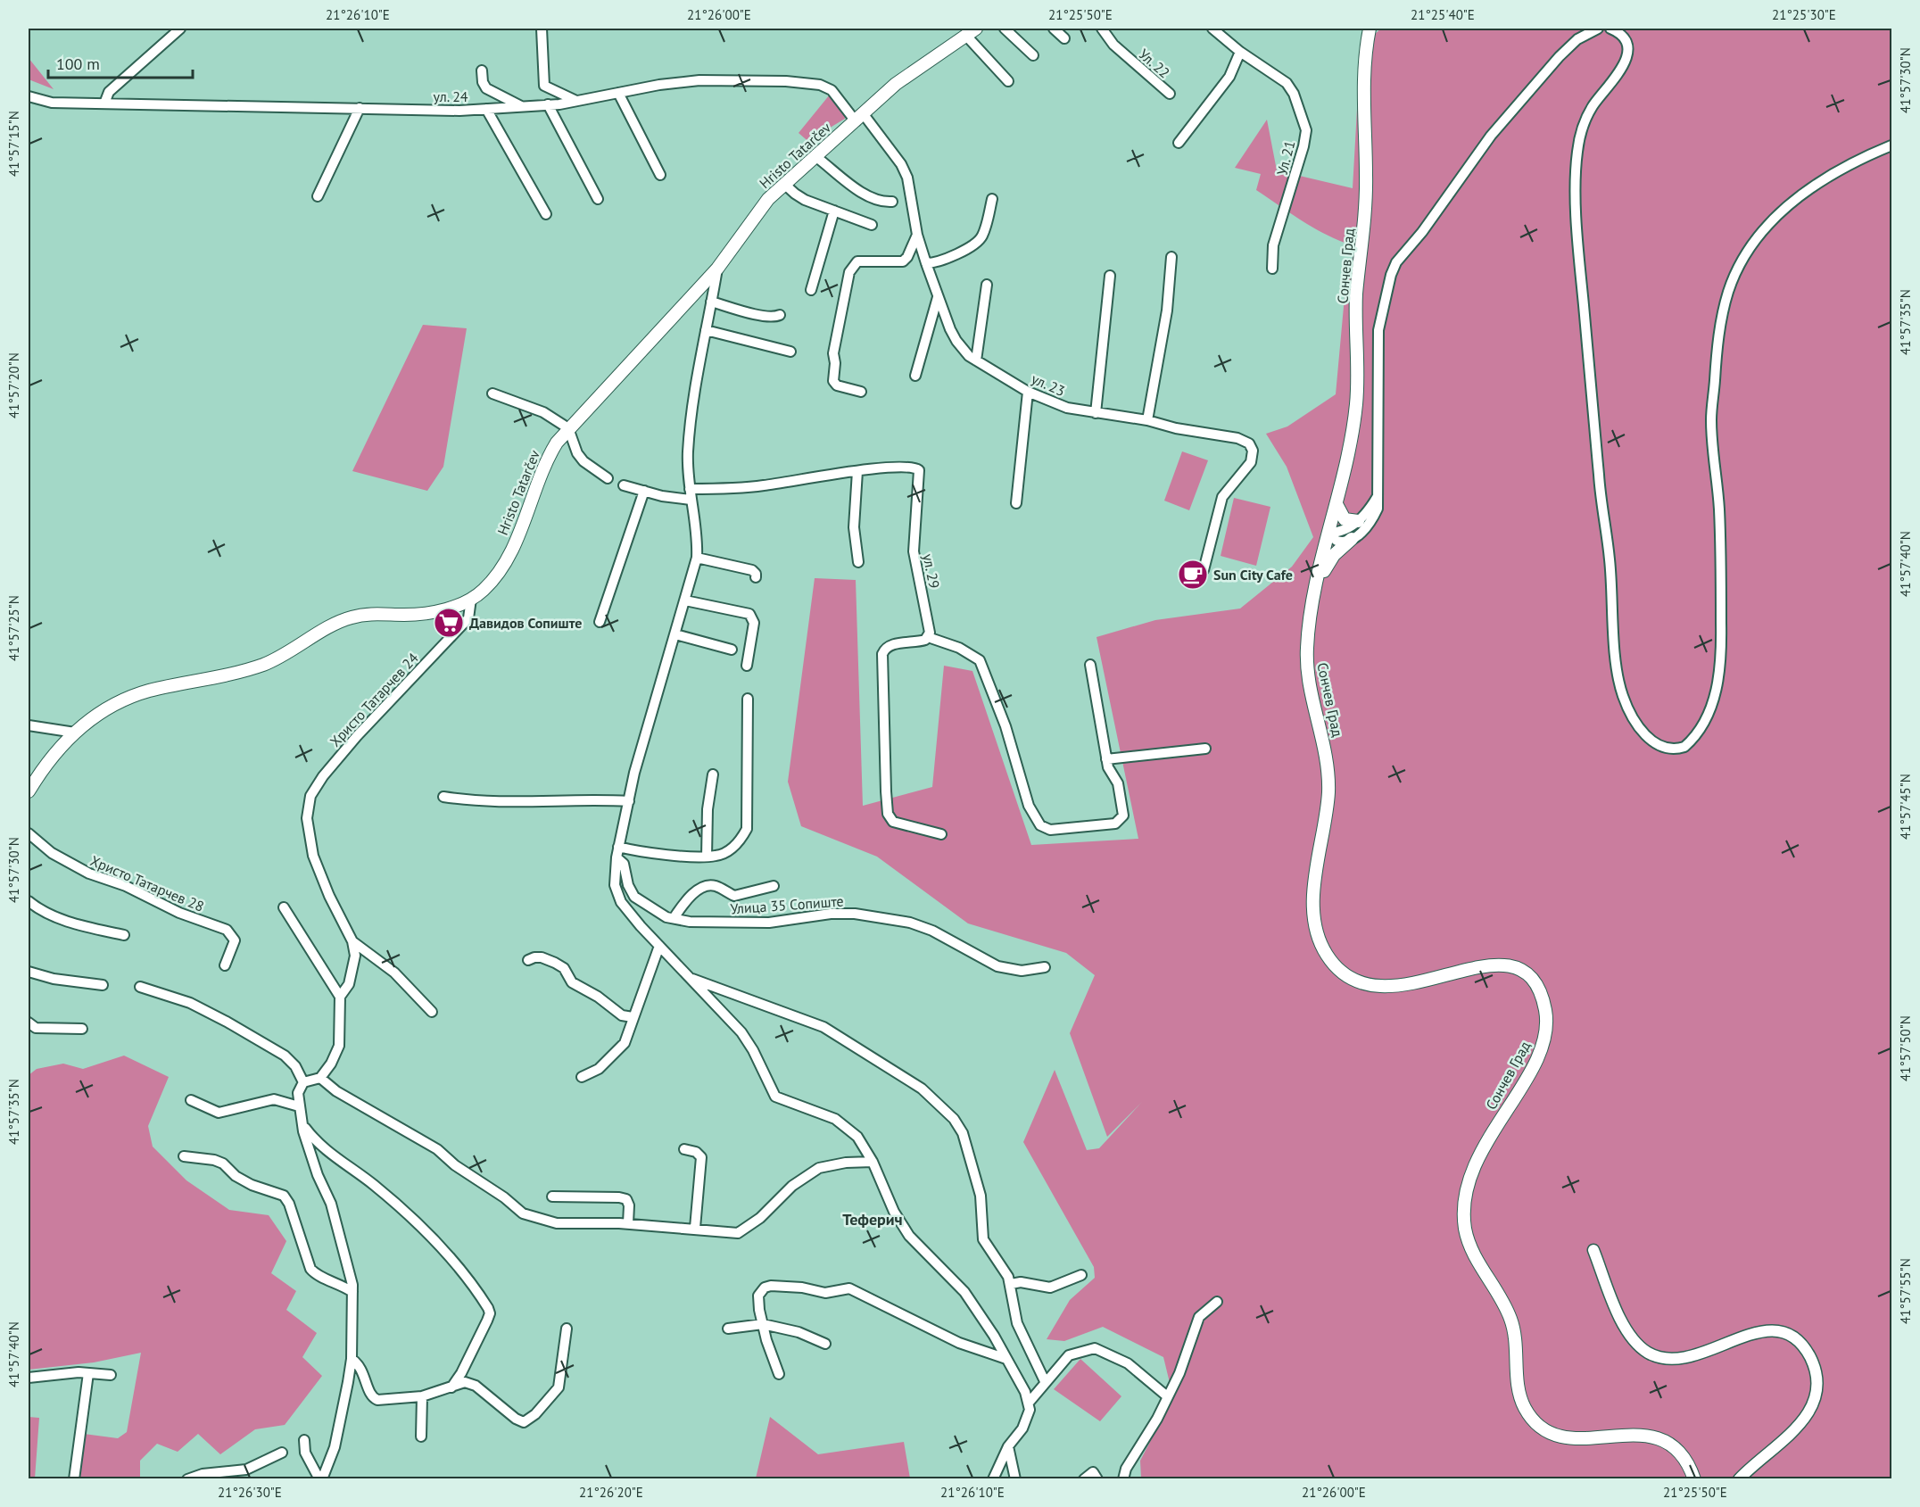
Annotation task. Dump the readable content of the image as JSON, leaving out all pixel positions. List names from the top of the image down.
{
  "streets": {
    "main road": ["Hristo Tatarčev", "Сончев Град"],
    "street": [
      "Ул. 22",
      "ул. 24",
      "Ул. 21",
      "ул. 23",
      "ул. 29",
      "Христо Татарчев 24",
      "Христо Татарчев 28",
      "Улица 35 Сопиште"
    ]
  },
  "crossings": [
    ["ул. 24", "Hristo Tatarčev"],
    ["ул. 24", "ул. 23"],
    ["Hristo Tatarčev", "ул. 23"],
    ["Hristo Tatarčev", "Христо Татарчев 24"]
  ],
  "districts": ["Теферич"],
  "places": {
    "cafe": ["Sun City Cafe"],
    "supermarket": ["Давидов Сопиште"]
  },
  "scale_bar": "100 m",
  "coordinates": [
    "21°26'10\"E",
    "21°26'00\"E",
    "21°25'50\"E",
    "21°25'40\"E",
    "21°25'30\"E",
    "41°57'30\"N",
    "41°57'15\"N",
    "41°57'35\"N",
    "41°57'20\"N",
    "41°57'40\"N",
    "41°57'25\"N",
    "41°57'45\"N",
    "41°57'50\"N",
    "41°57'55\"N",
    "21°26'30\"E",
    "21°26'20\"E"
  ]
}
